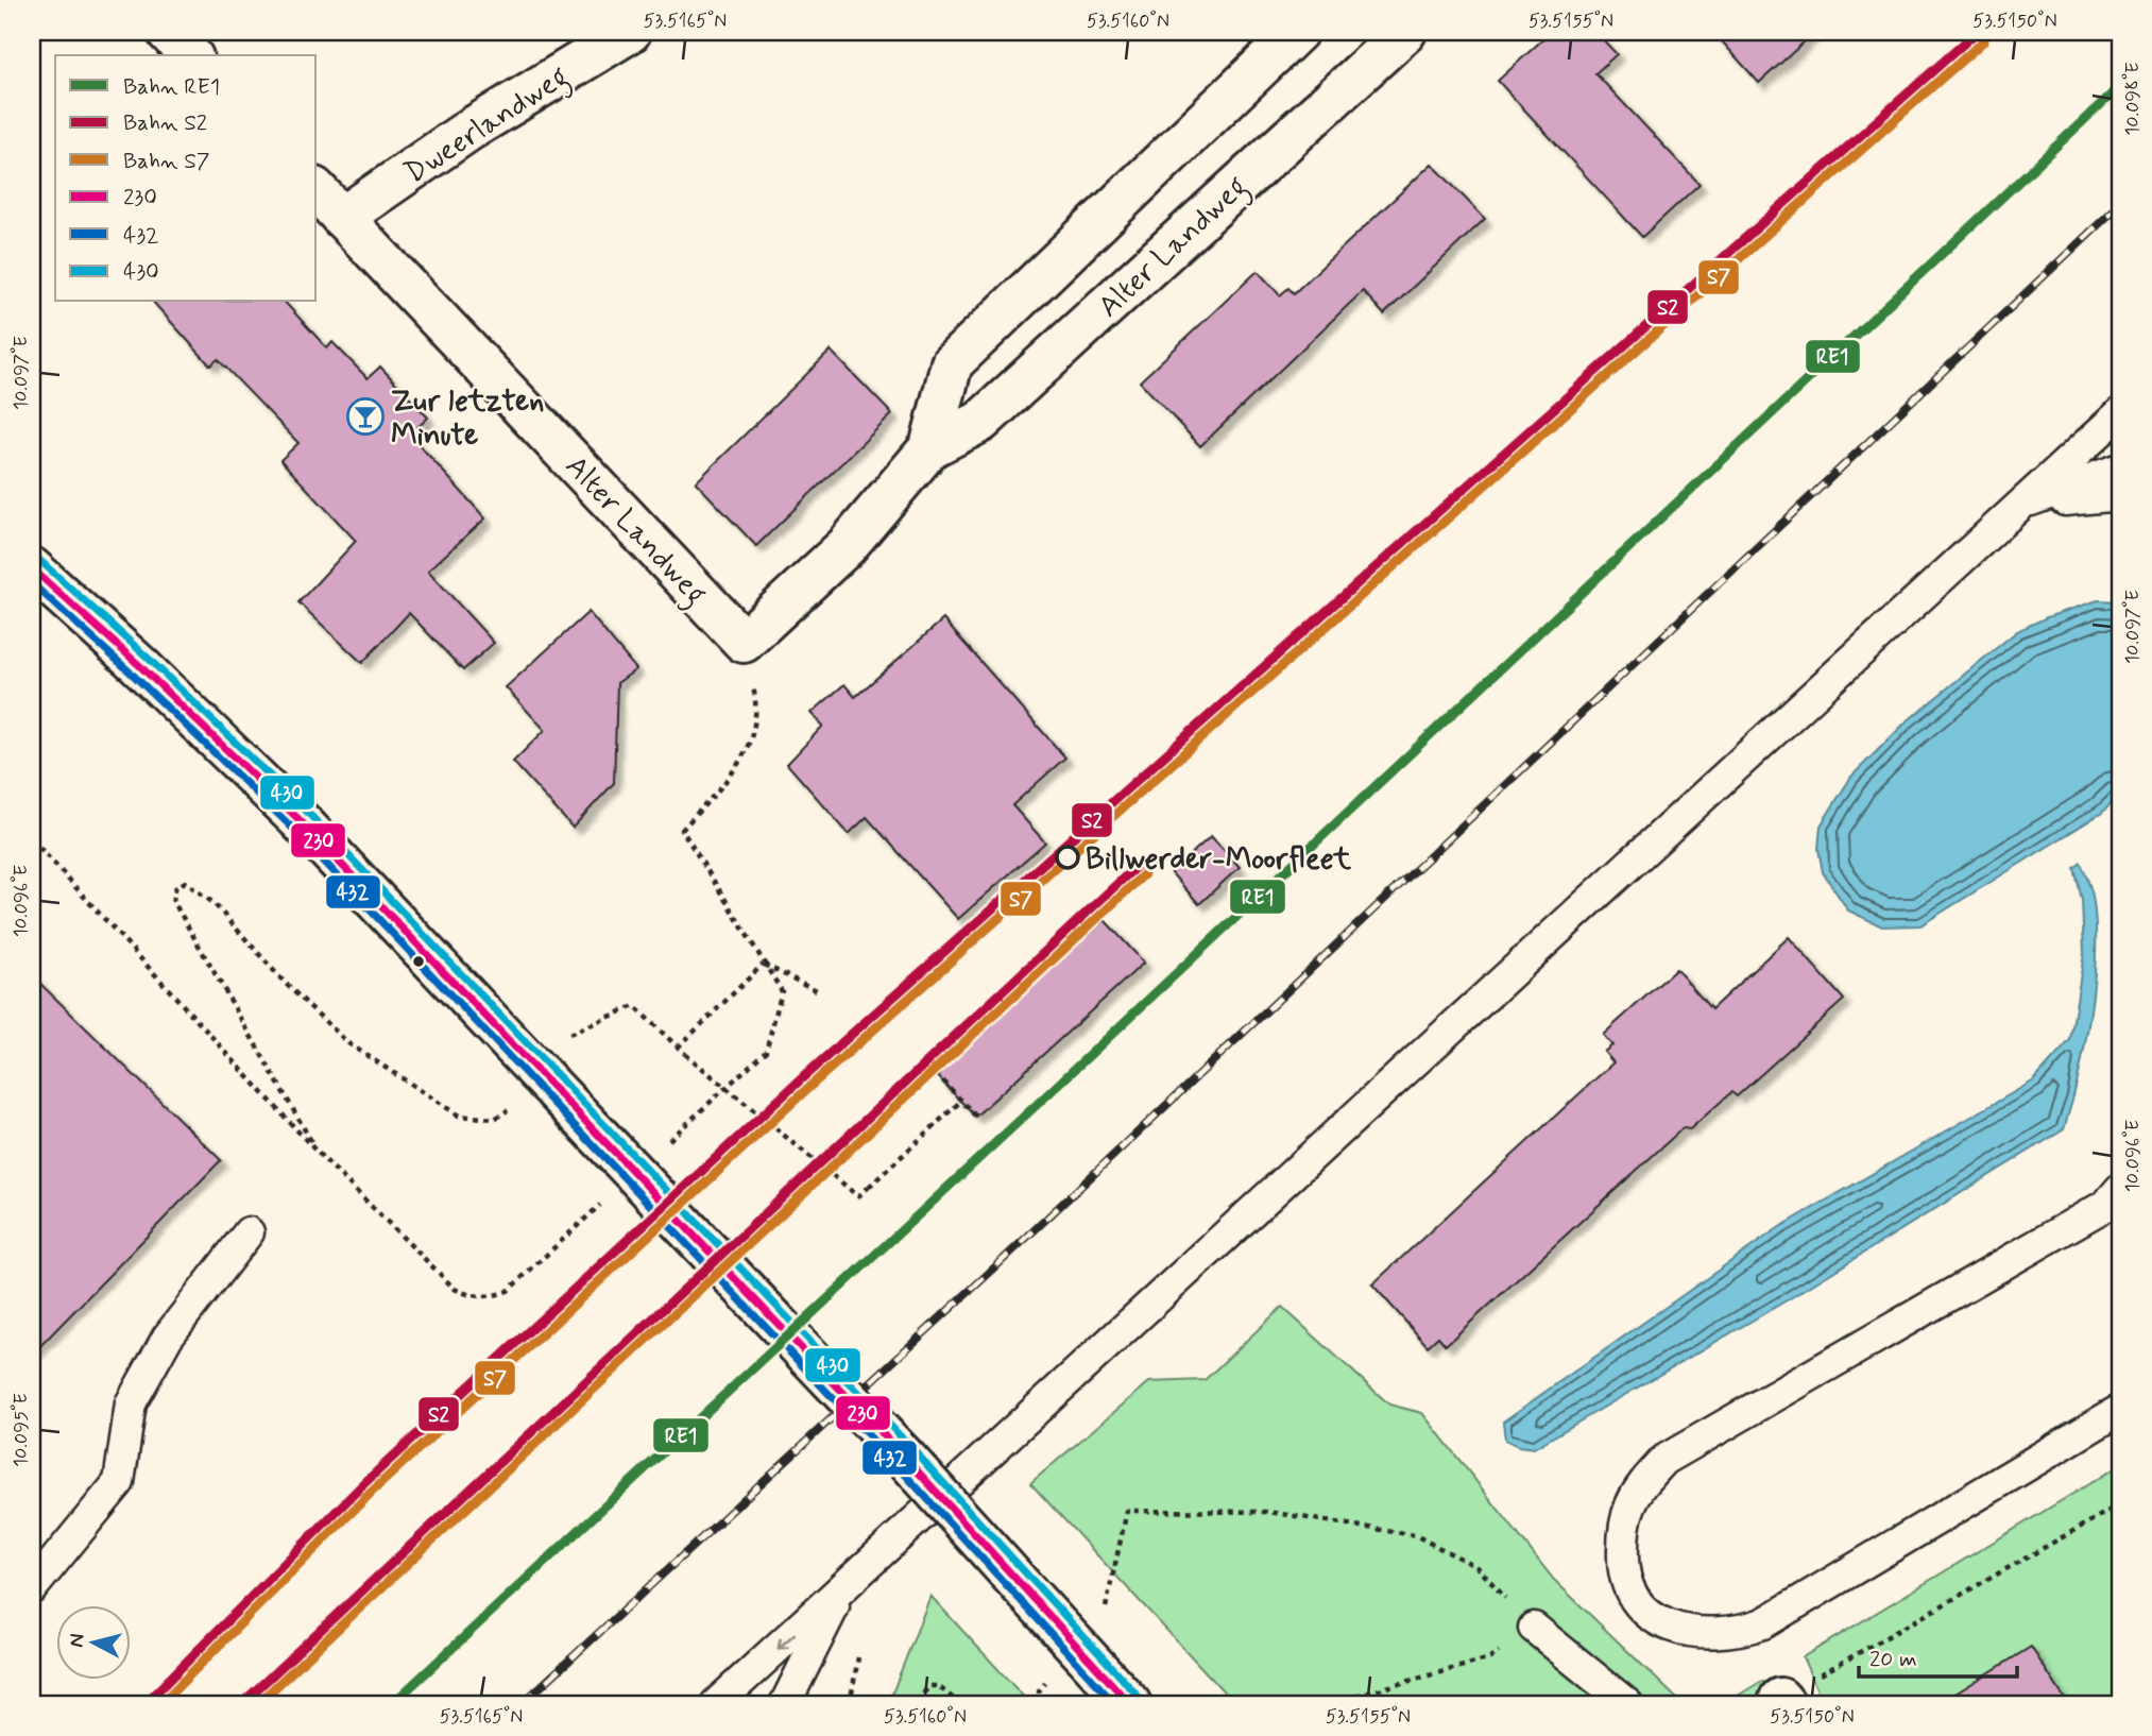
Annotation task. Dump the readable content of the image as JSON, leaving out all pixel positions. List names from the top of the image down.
{
  "streets": {
    "street": ["Dweerlandweg", "Alter Landweg"]
  },
  "crossings": [
    ["Dweerlandweg", "Alter Landweg"]
  ],
  "places": {
    "bar": ["Zur letzten Minute"],
    "other": ["Billwerder-Moorfleet"]
  },
  "lines": [
    "rail line S2",
    "rail line S7",
    "rail line RE1",
    "transit line 430",
    "transit line 230",
    "transit line 432"
  ],
  "legend": [
    "Bahn RE1",
    "Bahn S2",
    "Bahn S7",
    "230",
    "432",
    "430"
  ],
  "scale_bar": "20 m",
  "north": "left",
  "coordinates": [
    "53.5165°N",
    "53.5160°N",
    "53.5155°N",
    "53.5150°N",
    "10.098°E",
    "10.097°E",
    "10.096°E",
    "10.095°E"
  ]
}
